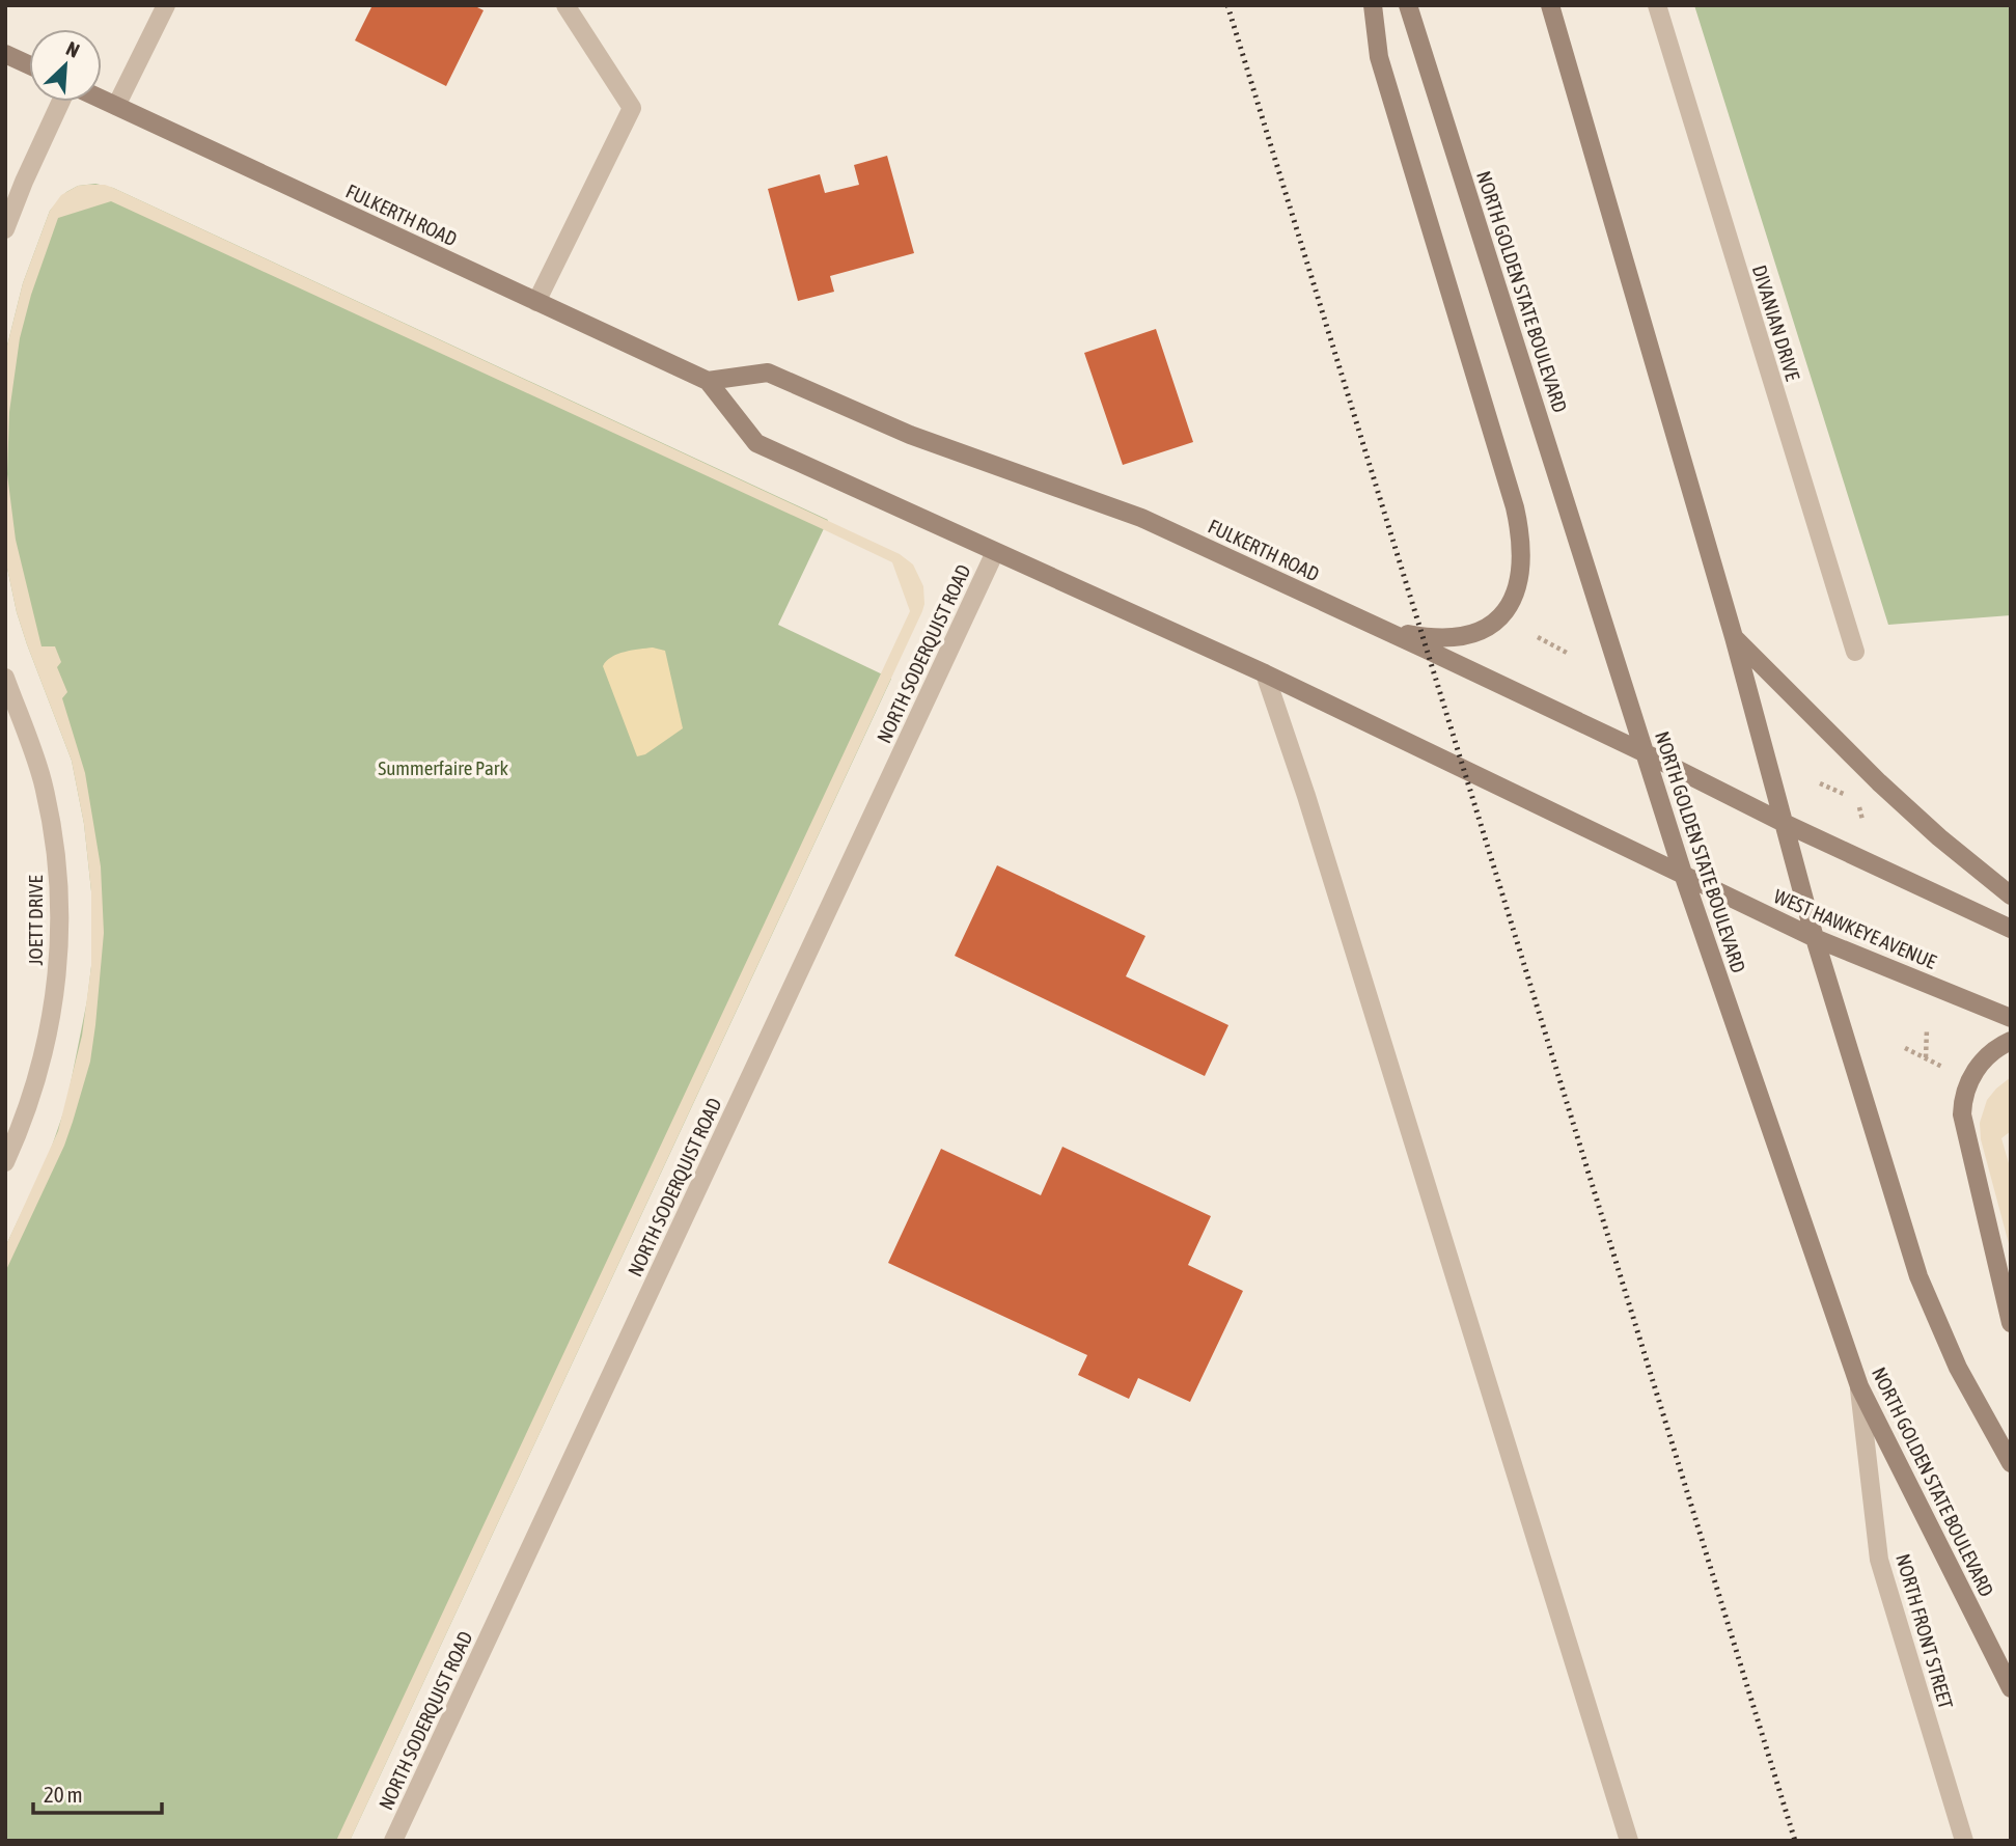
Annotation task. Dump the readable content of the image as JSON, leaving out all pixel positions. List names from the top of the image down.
{
  "streets": {
    "main road": ["FULKERTH ROAD", "NORTH GOLDEN STATE BOULEVARD", "WEST HAWKEYE AVENUE"],
    "street": [
      "DIVANIAN DRIVE",
      "NORTH SODERQUIST ROAD",
      "JOETT DRIVE",
      "NORTH FRONT STREET"
    ]
  },
  "crossings": [
    ["FULKERTH ROAD", "NORTH GOLDEN STATE BOULEVARD"],
    ["FULKERTH ROAD", "NORTH SODERQUIST ROAD"],
    ["FULKERTH ROAD", "WEST HAWKEYE AVENUE"],
    ["NORTH GOLDEN STATE BOULEVARD", "WEST HAWKEYE AVENUE"],
    ["NORTH GOLDEN STATE BOULEVARD", "NORTH FRONT STREET"]
  ],
  "parks": ["Summerfaire Park"],
  "scale_bar": "20 m",
  "north": "top right"
}
